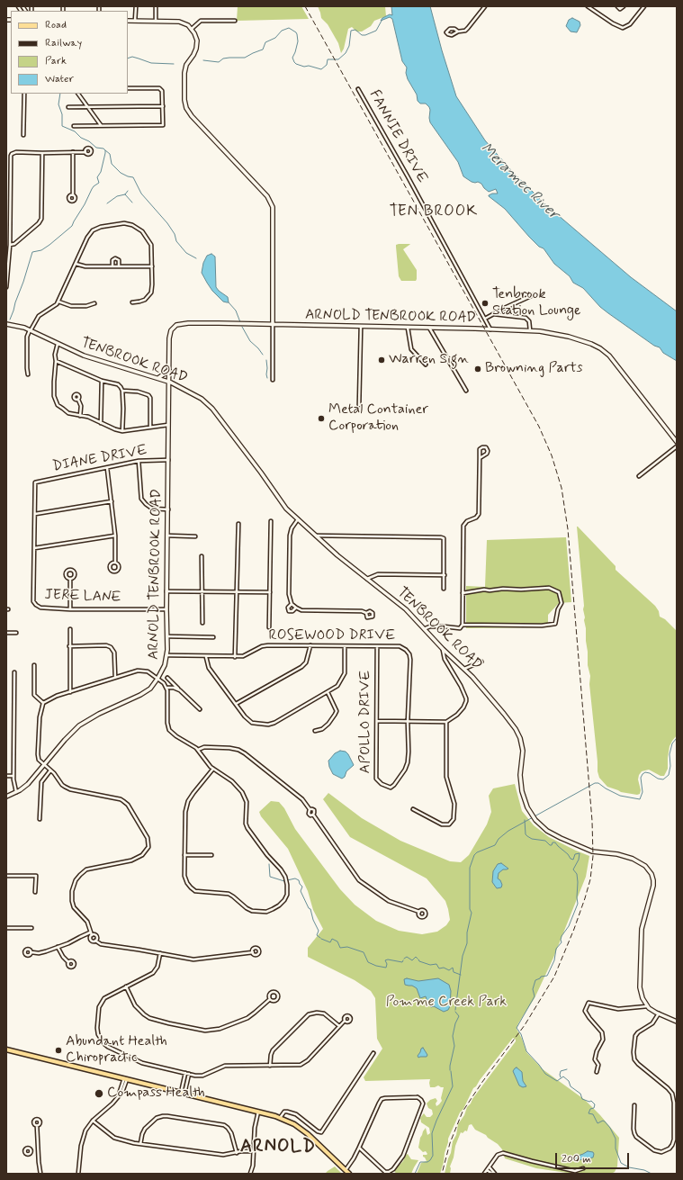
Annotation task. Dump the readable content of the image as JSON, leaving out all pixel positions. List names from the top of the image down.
{
  "streets": {
    "street": [
      "FANNIE DRIVE",
      "ARNOLD TENBROOK ROAD",
      "TENBROOK ROAD",
      "DIANE DRIVE",
      "JERE LANE",
      "ROSEWOOD DRIVE",
      "APOLLO DRIVE"
    ]
  },
  "crossings": [
    ["FANNIE DRIVE", "ARNOLD TENBROOK ROAD"],
    ["ARNOLD TENBROOK ROAD", "TENBROOK ROAD"],
    ["ARNOLD TENBROOK ROAD", "DIANE DRIVE"],
    ["ARNOLD TENBROOK ROAD", "JERE LANE"],
    ["ARNOLD TENBROOK ROAD", "ROSEWOOD DRIVE"],
    ["DIANE DRIVE", "JERE LANE"],
    ["ROSEWOOD DRIVE", "APOLLO DRIVE"]
  ],
  "districts": ["TEN BROOK", "ARNOLD"],
  "water": ["Meramec River"],
  "parks": ["Pomme Creek Park"],
  "places": [
    "Tenbrook Station Lounge",
    "Warren Sign",
    "Browning Parts",
    "Metal Container Corporation",
    "Abundant Health Chiropractic",
    "Compass Health"
  ],
  "legend": [
    "Road",
    "Railway",
    "Park",
    "Water"
  ],
  "scale_bar": "200 m"
}
